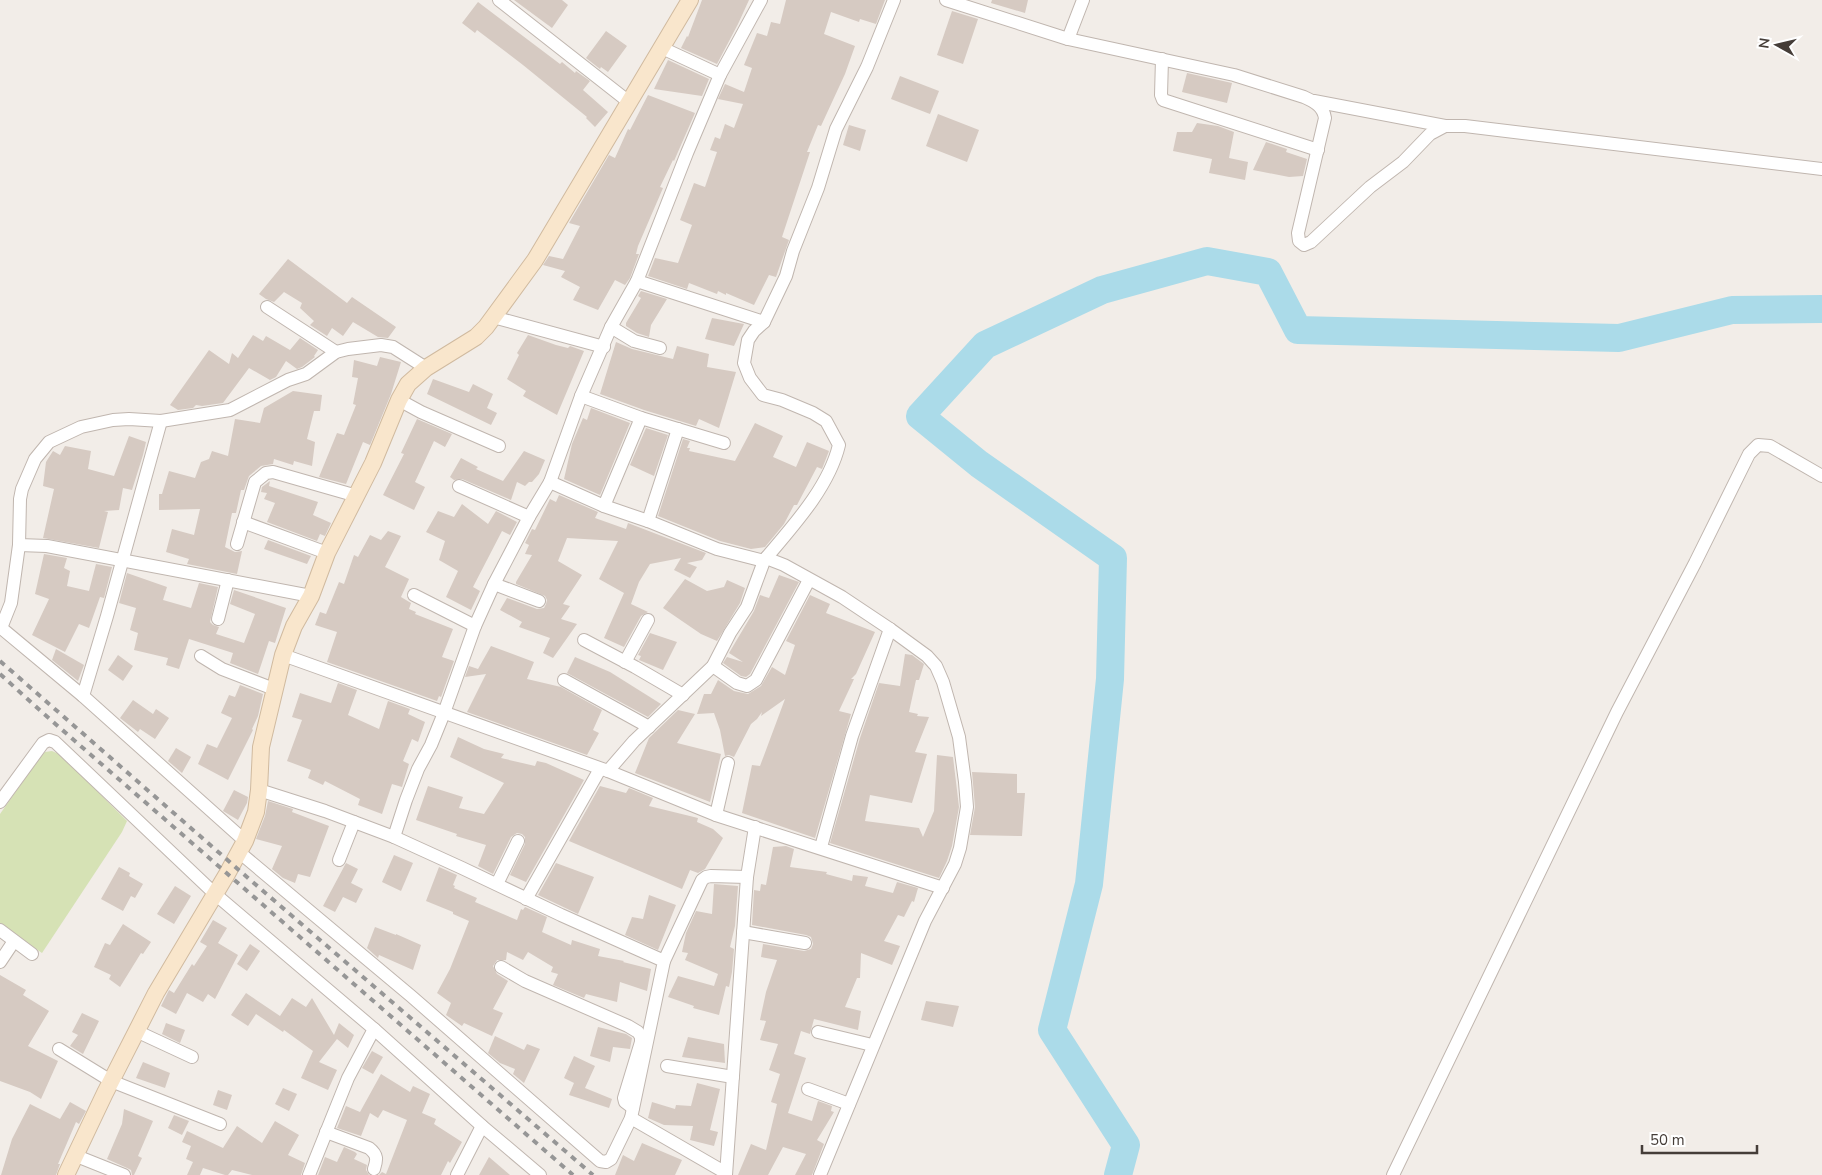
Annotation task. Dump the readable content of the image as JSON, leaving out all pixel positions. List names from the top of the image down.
{
  "scale_bar": "50 m",
  "north": "left"
}
